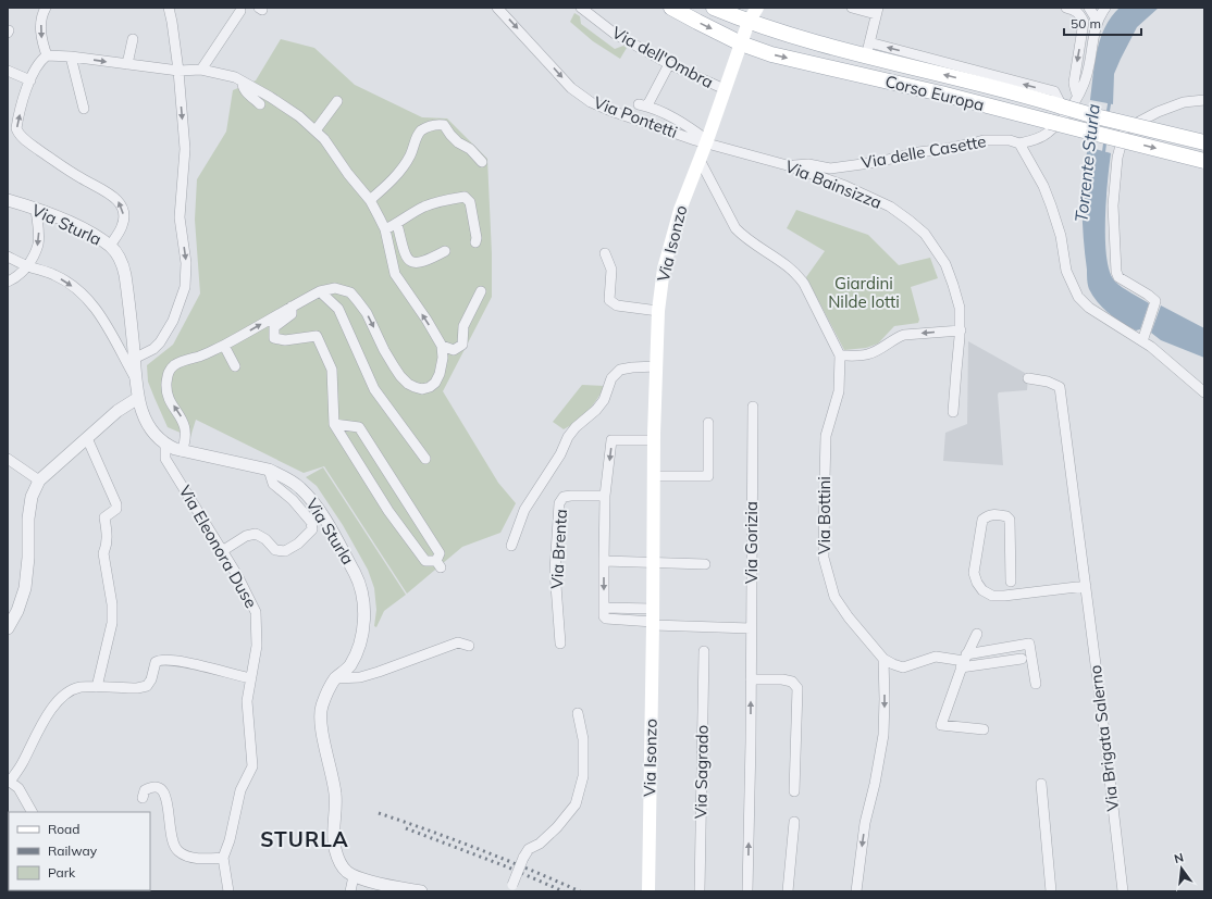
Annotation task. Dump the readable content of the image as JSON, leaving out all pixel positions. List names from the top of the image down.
{
  "streets": {
    "main road": ["Corso Europa", "Via Isonzo"],
    "street": [
      "Via dell'Ombra",
      "Via Pontetti",
      "Via delle Casette",
      "Via Bainsizza",
      "Via Sturla",
      "Via Bottini",
      "Via Gorizia",
      "Via Eleonora Duse",
      "Via Brenta",
      "Via Brigata Salerno",
      "Via Sagrado"
    ]
  },
  "crossings": [
    ["Via dell'Ombra", "Via Isonzo"],
    ["Corso Europa", "Via Isonzo"],
    ["Via Pontetti", "Via Bainsizza"],
    ["Via Pontetti", "Via Isonzo"],
    ["Via delle Casette", "Via Bainsizza"],
    ["Via Bainsizza", "Via Isonzo"],
    ["Via Sturla", "Via Eleonora Duse"],
    ["Via Isonzo", "Via Bottini"]
  ],
  "one_way": ["Via Pontetti"],
  "districts": ["STURLA"],
  "water": ["Torrente Sturla"],
  "parks": ["Giardini Nilde Iotti"],
  "legend": ["Road", "Railway", "Park"],
  "scale_bar": "50 m",
  "north": "top"
}
